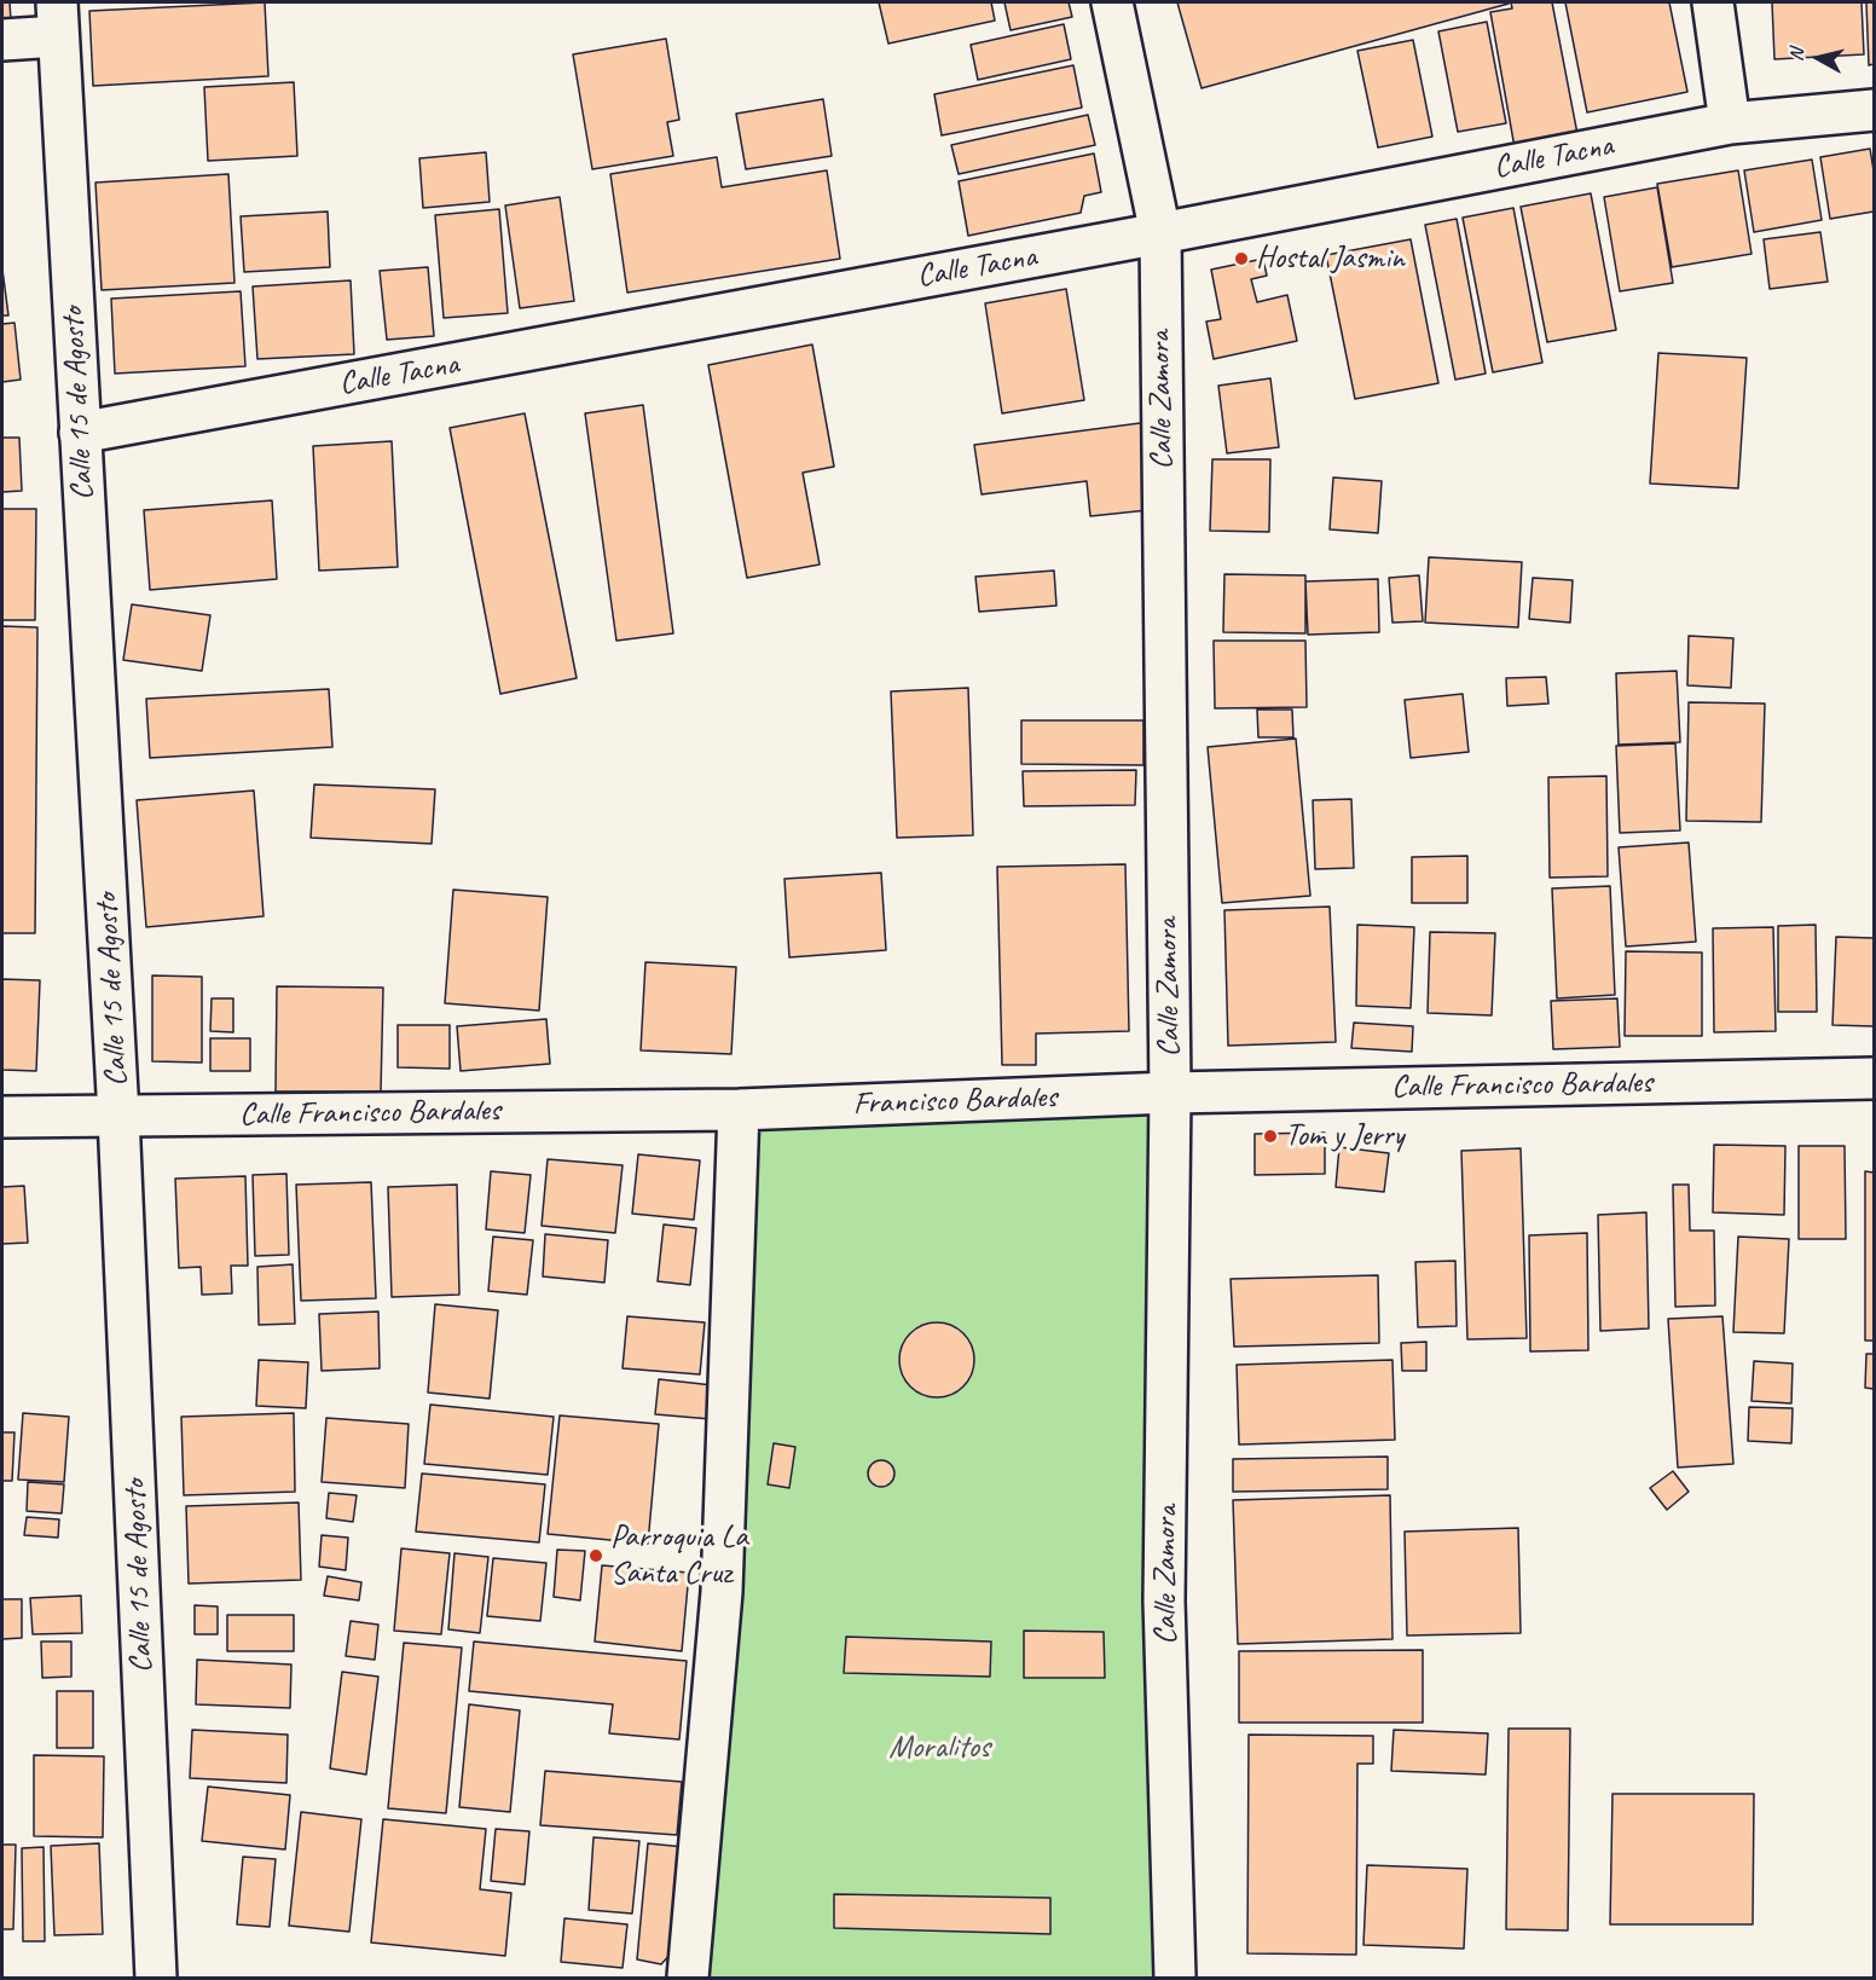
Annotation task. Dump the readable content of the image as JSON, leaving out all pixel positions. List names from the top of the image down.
{
  "streets": {
    "street": [
      "Calle Tacna",
      "Calle Zamora",
      "Calle 15 de Agosto",
      "Calle Francisco Bardales",
      "Francisco Bardales"
    ]
  },
  "crossings": [
    ["Calle Tacna", "Calle Zamora"],
    ["Calle Tacna", "Calle 15 de Agosto"],
    ["Calle Zamora", "Calle Francisco Bardales"],
    ["Calle Zamora", "Francisco Bardales"],
    ["Calle 15 de Agosto", "Calle Francisco Bardales"],
    ["Calle Francisco Bardales", "Francisco Bardales"]
  ],
  "parks": ["Moralitos"],
  "places": ["Hostal Jasmin", "Tom y Jerry", "Parroquia La Santa Cruz"],
  "north": "left"
}
